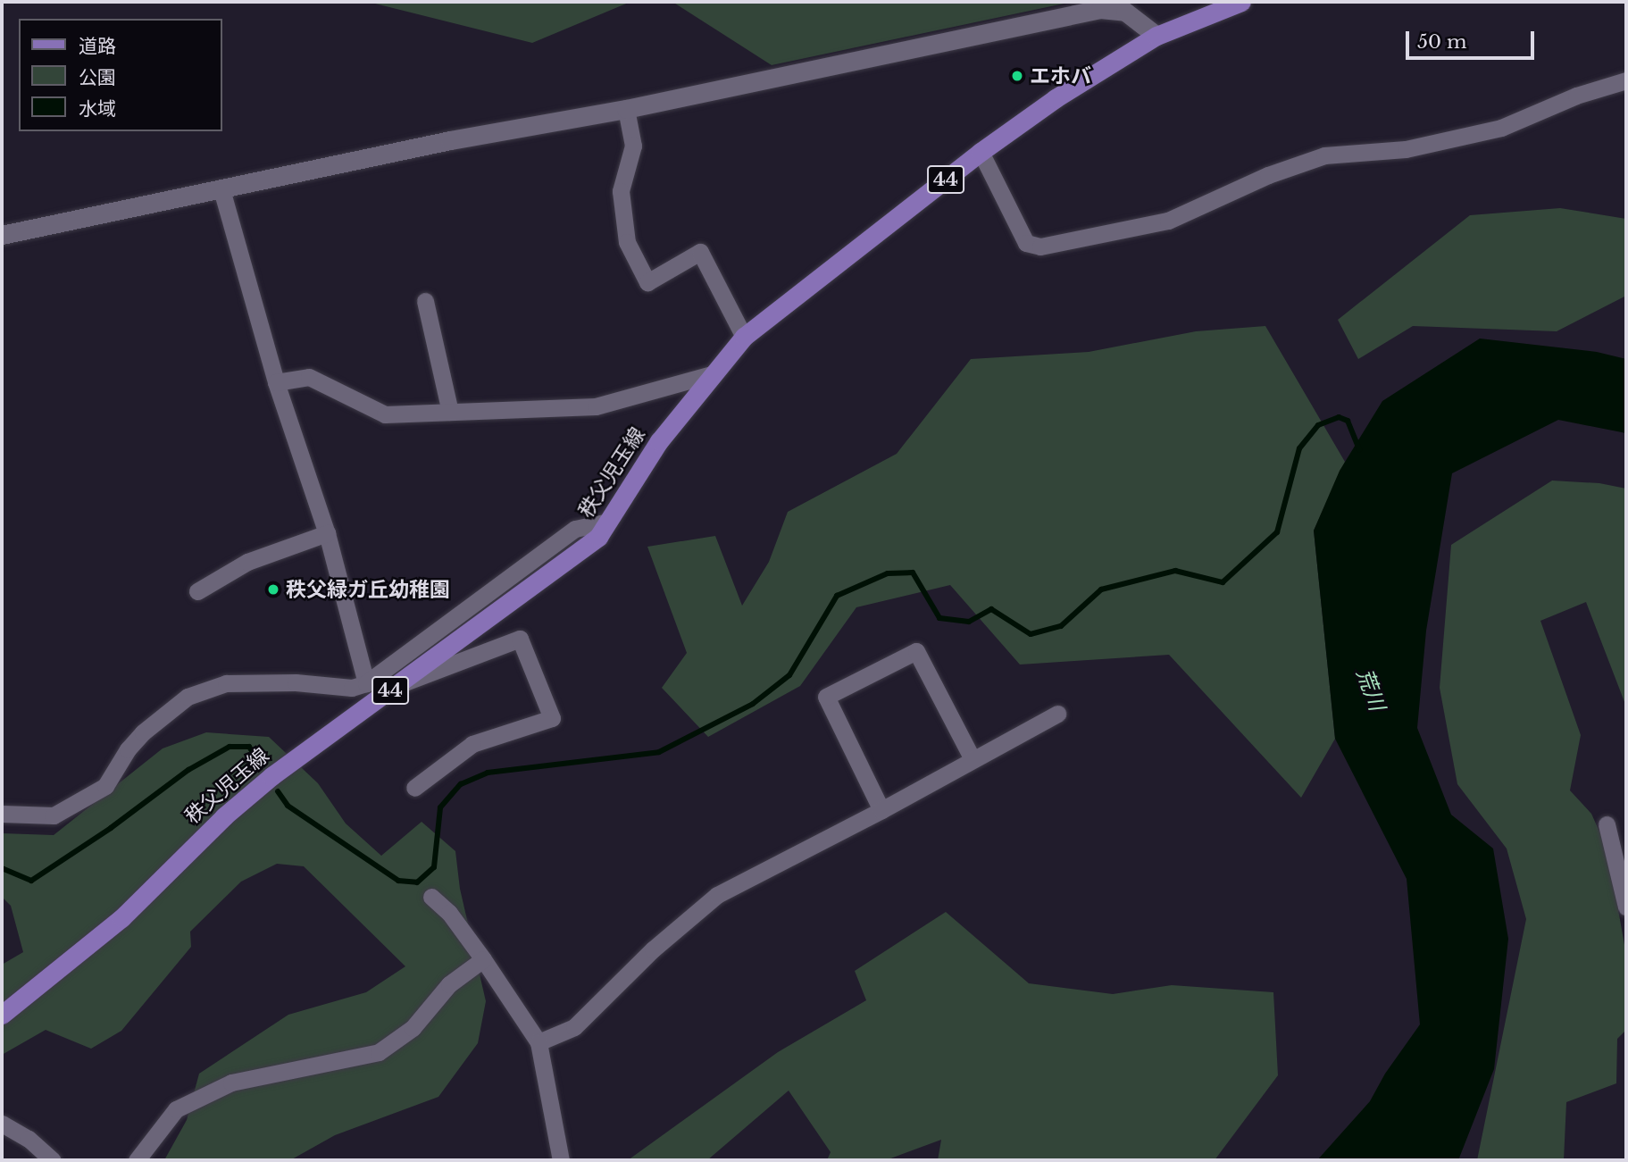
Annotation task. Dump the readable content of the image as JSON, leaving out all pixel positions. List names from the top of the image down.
{
  "streets": {
    "main road": ["44", "秩父児玉線"]
  },
  "water": ["荒川"],
  "places": ["エホバ", "秩父緑ガ丘幼稚園"],
  "legend": ["道路", "公園", "水域"],
  "scale_bar": "50 m"
}
